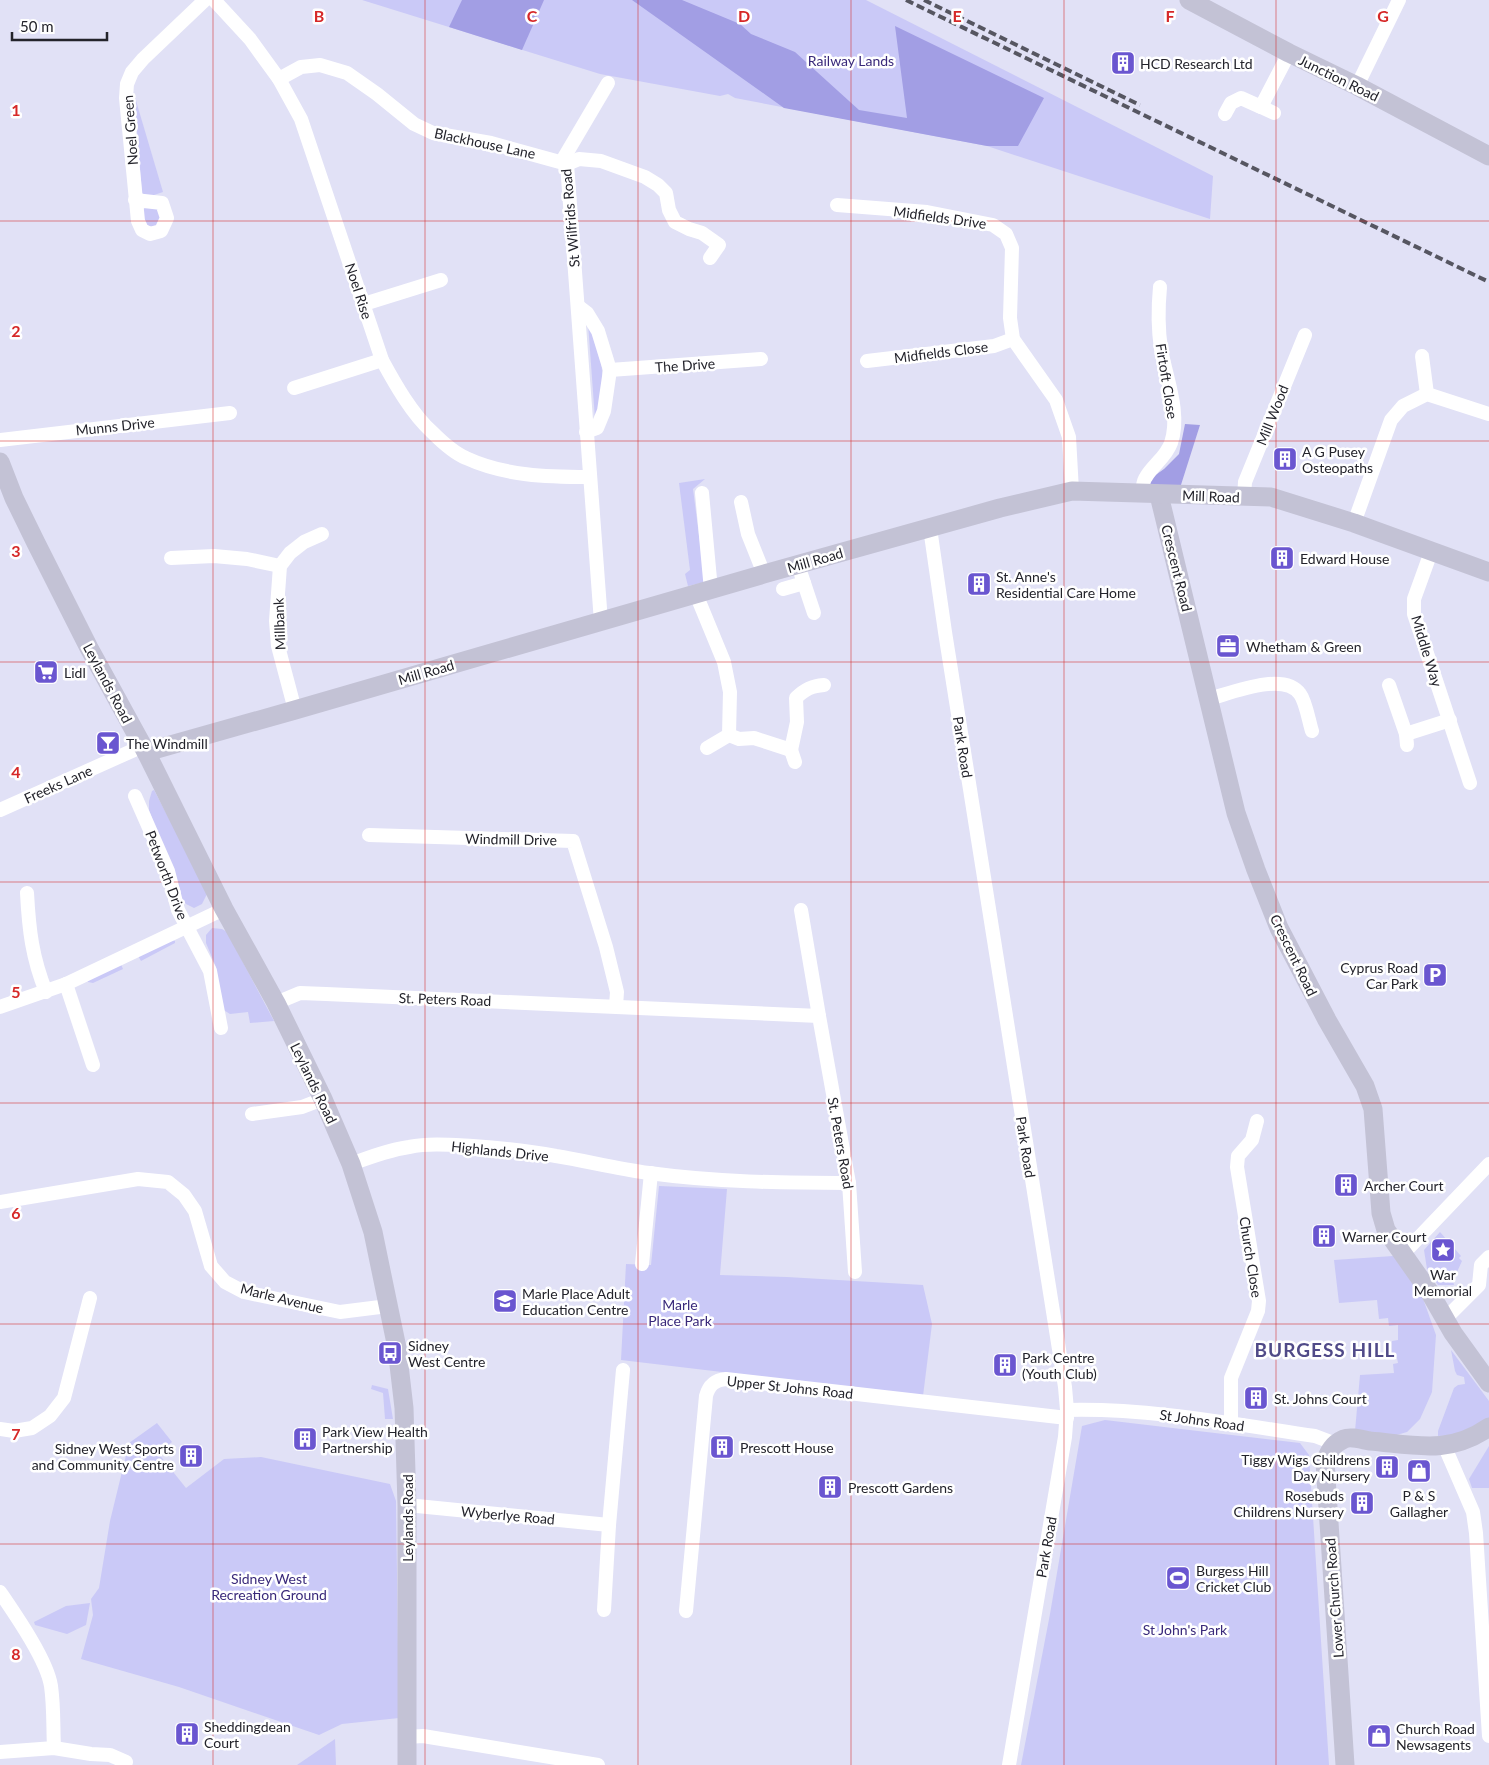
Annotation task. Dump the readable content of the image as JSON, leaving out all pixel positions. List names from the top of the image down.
{
  "streets": {
    "street": [
      "Junction Road",
      "Noel Green",
      "Blackhouse Lane",
      "Midfields Drive",
      "St Wilfrids Road",
      "Noel Rise",
      "Midfields Close",
      "The Drive",
      "Firtoft Close",
      "Mill Wood",
      "Munns Drive",
      "Mill Road",
      "Crescent Road",
      "Millbank",
      "Middle Way",
      "Leylands Road",
      "Park Road",
      "Freeks Lane",
      "Windmill Drive",
      "Petworth Drive",
      "St. Peters Road",
      "Highlands Drive",
      "Church Close",
      "Marle Avenue",
      "Upper St Johns Road",
      "St Johns Road",
      "Wyberlye Road",
      "Lower Church Road"
    ]
  },
  "crossings": [
    ["Blackhouse Lane", "St Wilfrids Road"],
    ["Blackhouse Lane", "Noel Rise"],
    ["Midfields Drive", "Midfields Close"],
    ["Midfields Drive", "Mill Road"],
    ["St Wilfrids Road", "Noel Rise"],
    ["St Wilfrids Road", "Mill Road"],
    ["Firtoft Close", "Mill Road"],
    ["Mill Wood", "Mill Road"],
    ["Mill Road", "Crescent Road"],
    ["Mill Road", "Millbank"],
    ["Mill Road", "Middle Way"],
    ["Mill Road", "Leylands Road"],
    ["Mill Road", "Park Road"],
    ["Mill Road", "Freeks Lane"],
    ["Leylands Road", "Freeks Lane"],
    ["Leylands Road", "Petworth Drive"],
    ["Leylands Road", "St. Peters Road"],
    ["Leylands Road", "Highlands Drive"],
    ["Leylands Road", "Marle Avenue"],
    ["Leylands Road", "Wyberlye Road"],
    ["Park Road", "Upper St Johns Road"],
    ["Park Road", "St Johns Road"],
    ["Windmill Drive", "St. Peters Road"],
    ["St. Peters Road", "Highlands Drive"],
    ["Church Close", "St Johns Road"],
    ["Upper St Johns Road", "St Johns Road"],
    ["St Johns Road", "Lower Church Road"]
  ],
  "districts": ["BURGESS HILL"],
  "parks": [
    "Railway Lands",
    "Marle Place Park",
    "Sidney West Recreation Ground",
    "St John's Park"
  ],
  "places": {
    "building": [
      "HCD Research Ltd",
      "A G Pusey Osteopaths",
      "Edward House",
      "St. Anne's Residential Care Home",
      "Archer Court",
      "Warner Court",
      "Park Centre (Youth Club)",
      "St. Johns Court",
      "Park View Health Partnership",
      "Prescott House",
      "Sidney West Sports and Community Centre",
      "Tiggy Wigs Childrens Day Nursery",
      "Prescott Gardens",
      "Rosebuds Childrens Nursery",
      "Sheddingdean Court"
    ],
    "office": ["Whetham & Green"],
    "supermarket": ["Lidl"],
    "bar": ["The Windmill"],
    "parking": ["Cyprus Road Car Park"],
    "place": ["War Memorial"],
    "school or university": ["Marle Place Adult Education Centre"],
    "bus stop": ["Sidney West Centre"],
    "shop": ["P & S Gallagher", "Church Road Newsagents"],
    "sports": ["Burgess Hill Cricket Club"]
  },
  "scale_bar": "50 m",
  "grid": {
    "columns": [
      "B",
      "C",
      "D",
      "E",
      "F",
      "G"
    ],
    "rows": [
      "1",
      "2",
      "3",
      "4",
      "5",
      "6",
      "7",
      "8"
    ]
  }
}
